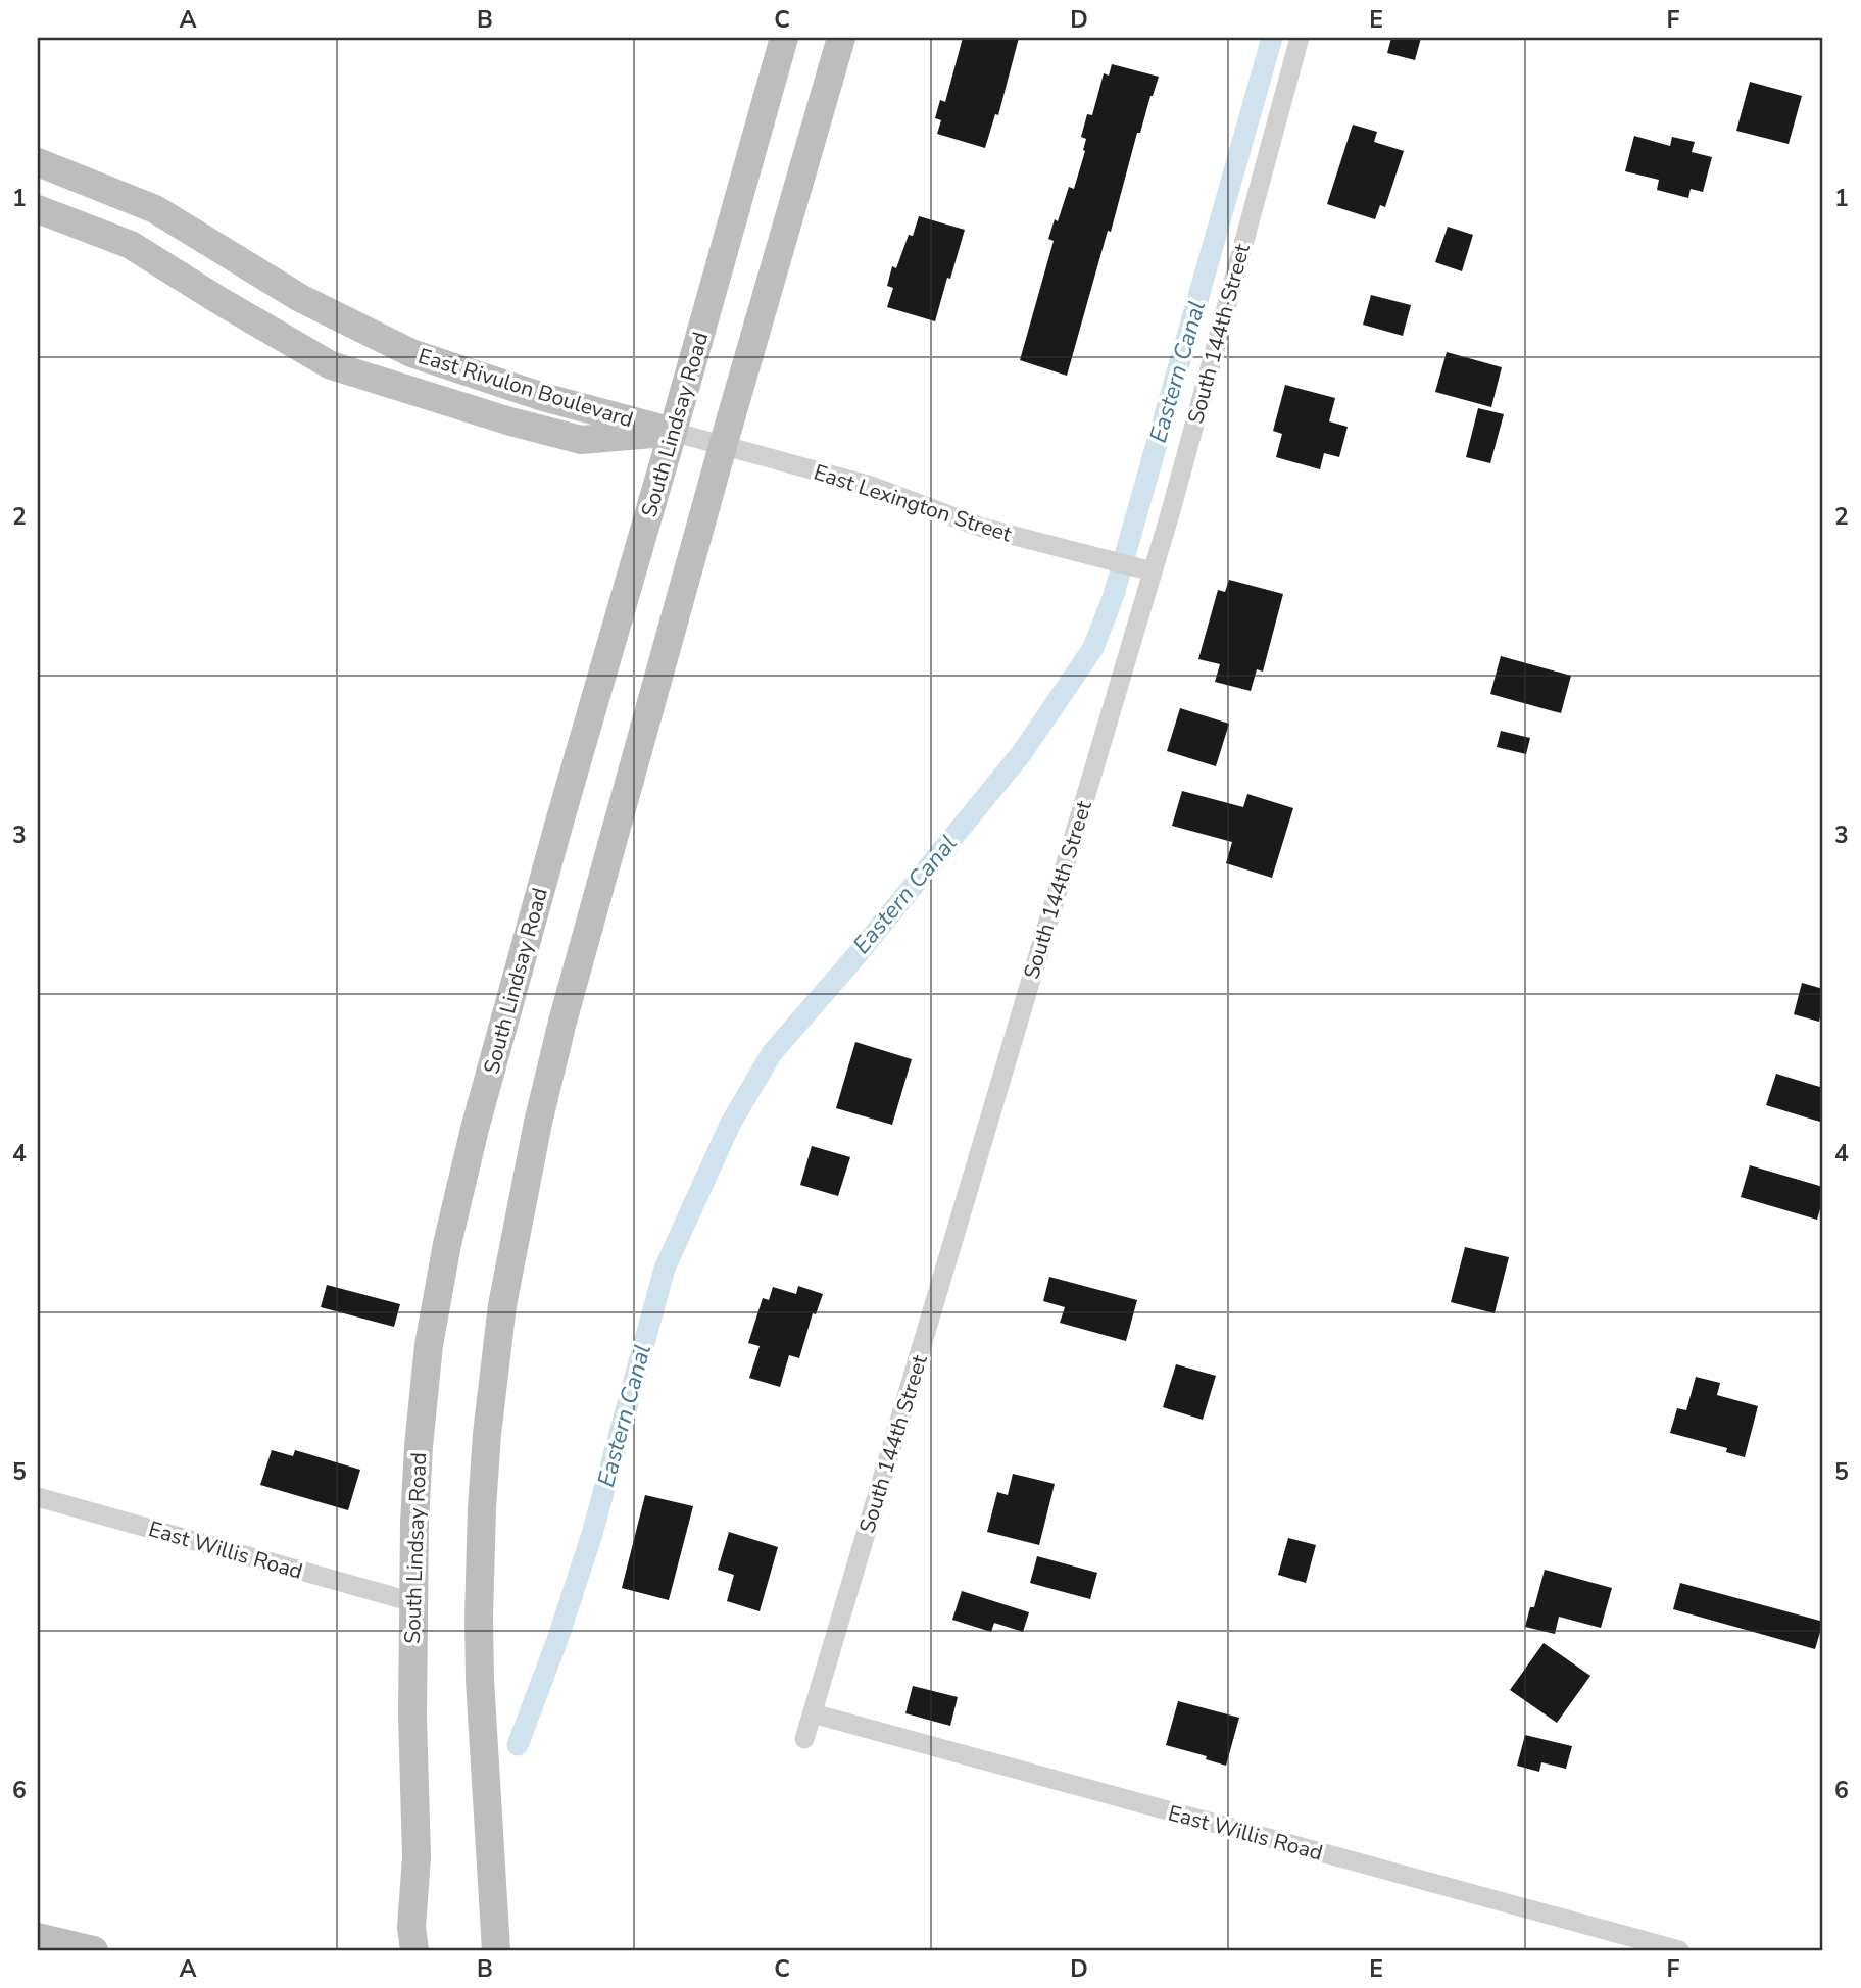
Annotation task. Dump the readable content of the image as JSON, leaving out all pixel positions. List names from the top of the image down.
{
  "streets": {
    "main road": ["East Rivulon Boulevard", "South Lindsay Road"],
    "street": ["South 144th Street", "East Lexington Street", "East Willis Road"]
  },
  "crossings": [
    ["South 144th Street", "East Lexington Street"],
    ["South 144th Street", "East Willis Road"],
    ["East Rivulon Boulevard", "South Lindsay Road"],
    ["East Rivulon Boulevard", "East Lexington Street"],
    ["South Lindsay Road", "East Lexington Street"],
    ["South Lindsay Road", "East Willis Road"]
  ],
  "water": ["Eastern Canal"],
  "grid": {
    "columns": [
      "A",
      "B",
      "C",
      "D",
      "E",
      "F"
    ],
    "rows": [
      "1",
      "2",
      "3",
      "4",
      "5",
      "6"
    ]
  }
}
